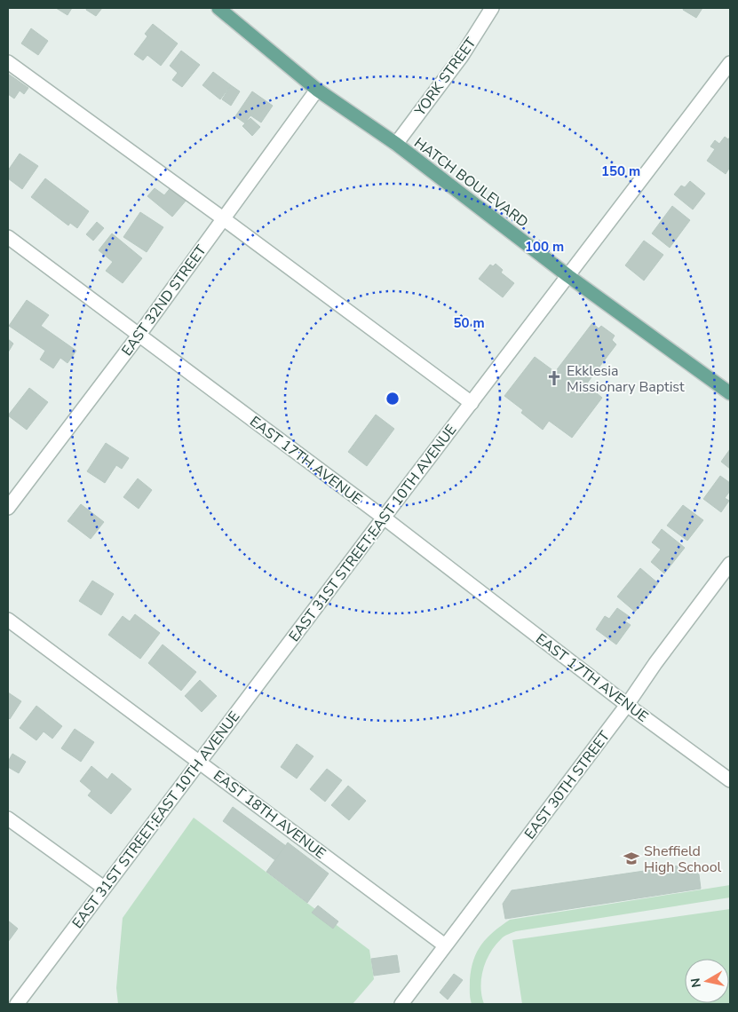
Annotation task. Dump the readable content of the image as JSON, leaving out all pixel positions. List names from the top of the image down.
{
  "streets": {
    "main road": ["HATCH BOULEVARD"],
    "street": [
      "YORK STREET",
      "EAST 32ND STREET",
      "EAST 17TH AVENUE",
      "EAST 31ST STREET;EAST 10TH AVENUE",
      "EAST 30TH STREET",
      "EAST 18TH AVENUE"
    ]
  },
  "crossings": [
    ["YORK STREET", "HATCH BOULEVARD"],
    ["HATCH BOULEVARD", "EAST 32ND STREET"],
    ["HATCH BOULEVARD", "EAST 31ST STREET;EAST 10TH AVENUE"],
    ["EAST 32ND STREET", "EAST 17TH AVENUE"],
    ["EAST 17TH AVENUE", "EAST 31ST STREET;EAST 10TH AVENUE"],
    ["EAST 17TH AVENUE", "EAST 30TH STREET"],
    ["EAST 31ST STREET;EAST 10TH AVENUE", "EAST 18TH AVENUE"],
    ["EAST 30TH STREET", "EAST 18TH AVENUE"]
  ],
  "places": {
    "church": ["Ekklesia Missionary Baptist"],
    "school or university": ["Sheffield High School"]
  },
  "north": "left",
  "rings": ["150 m", "100 m", "50 m"]
}
